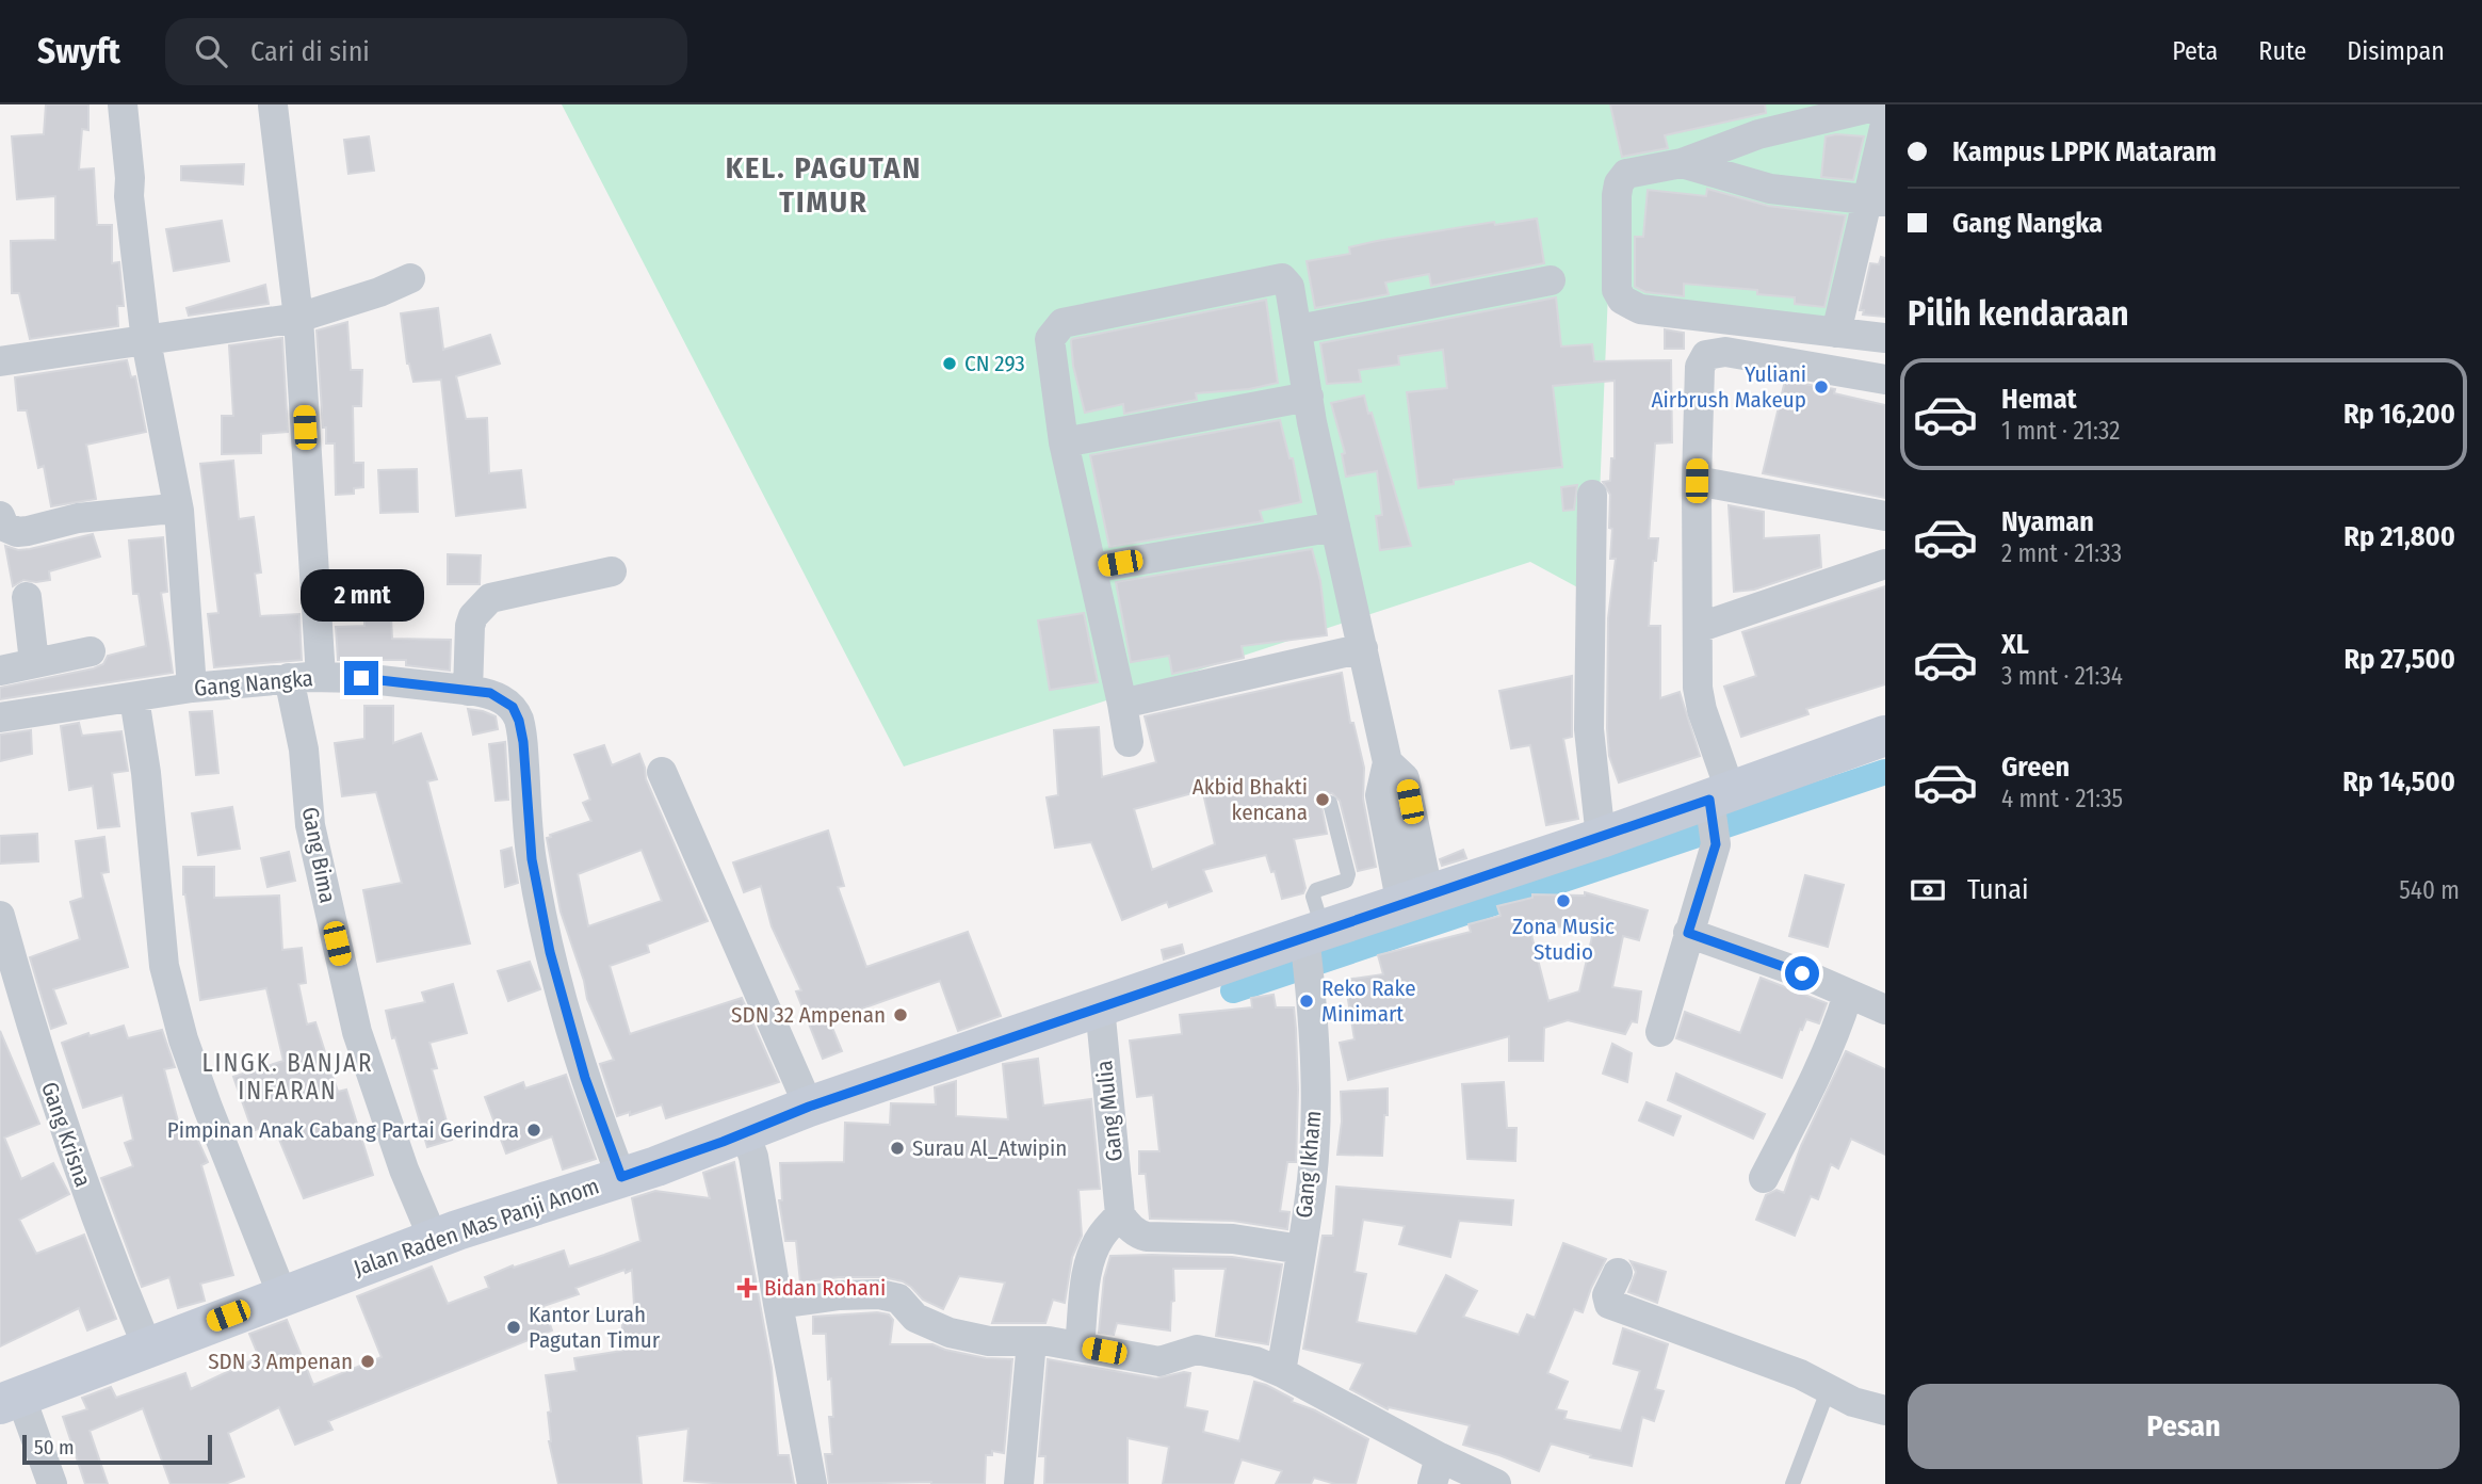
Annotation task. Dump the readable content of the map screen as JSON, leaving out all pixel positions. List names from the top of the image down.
{
  "streets": {
    "street": [
      "Gang Nangka",
      "Gang Bima",
      "Gang Mulia",
      "Gang Krisna",
      "Gang Ikham",
      "Jalan Raden Mas Panji Anom"
    ]
  },
  "crossings": [
    ["Gang Nangka", "Gang Bima"],
    ["Gang Nangka", "Jalan Raden Mas Panji Anom"],
    ["Gang Bima", "Jalan Raden Mas Panji Anom"],
    ["Gang Mulia", "Jalan Raden Mas Panji Anom"],
    ["Gang Krisna", "Jalan Raden Mas Panji Anom"],
    ["Gang Ikham", "Jalan Raden Mas Panji Anom"]
  ],
  "districts": ["KEL. PAGUTAN TIMUR", "LINGK. BANJAR INFARAN"],
  "places": {
    "other": [
      "CN 293",
      "Yuliani Airbrush Makeup",
      "Akbid Bhakti kencana",
      "Zona Music Studio",
      "Reko Rake Minimart",
      "SDN 32 Ampenan",
      "Pimpinan Anak Cabang Partai Gerindra",
      "Surau Al_Atwipin",
      "Kantor Lurah Pagutan Timur",
      "SDN 3 Ampenan"
    ],
    "health": ["Bidan Rohani"]
  },
  "scale_bar": "50 m",
  "page": {
    "header": "Swyft",
    "search": "Cari di sini",
    "nav": ["Peta", "Rute", "Disimpan"],
    "banner": ["Kampus LPPK Mataram", "Gang Nangka"],
    "heading": "Pilih kendaraan",
    "list": [
      {
        "name": "Hemat",
        "note": "1 mnt · 21:32",
        "value": "Rp 16,200"
      },
      {
        "name": "Nyaman",
        "note": "2 mnt · 21:33",
        "value": "Rp 21,800"
      },
      {
        "name": "XL",
        "note": "3 mnt · 21:34",
        "value": "Rp 27,500"
      },
      {
        "name": "Green",
        "note": "4 mnt · 21:35",
        "value": "Rp 14,500"
      }
    ],
    "bubble": "2 mnt",
    "pay": ["Tunai", "540 m"],
    "buttons": "Pesan",
    "scale": "50 m"
  }
}
